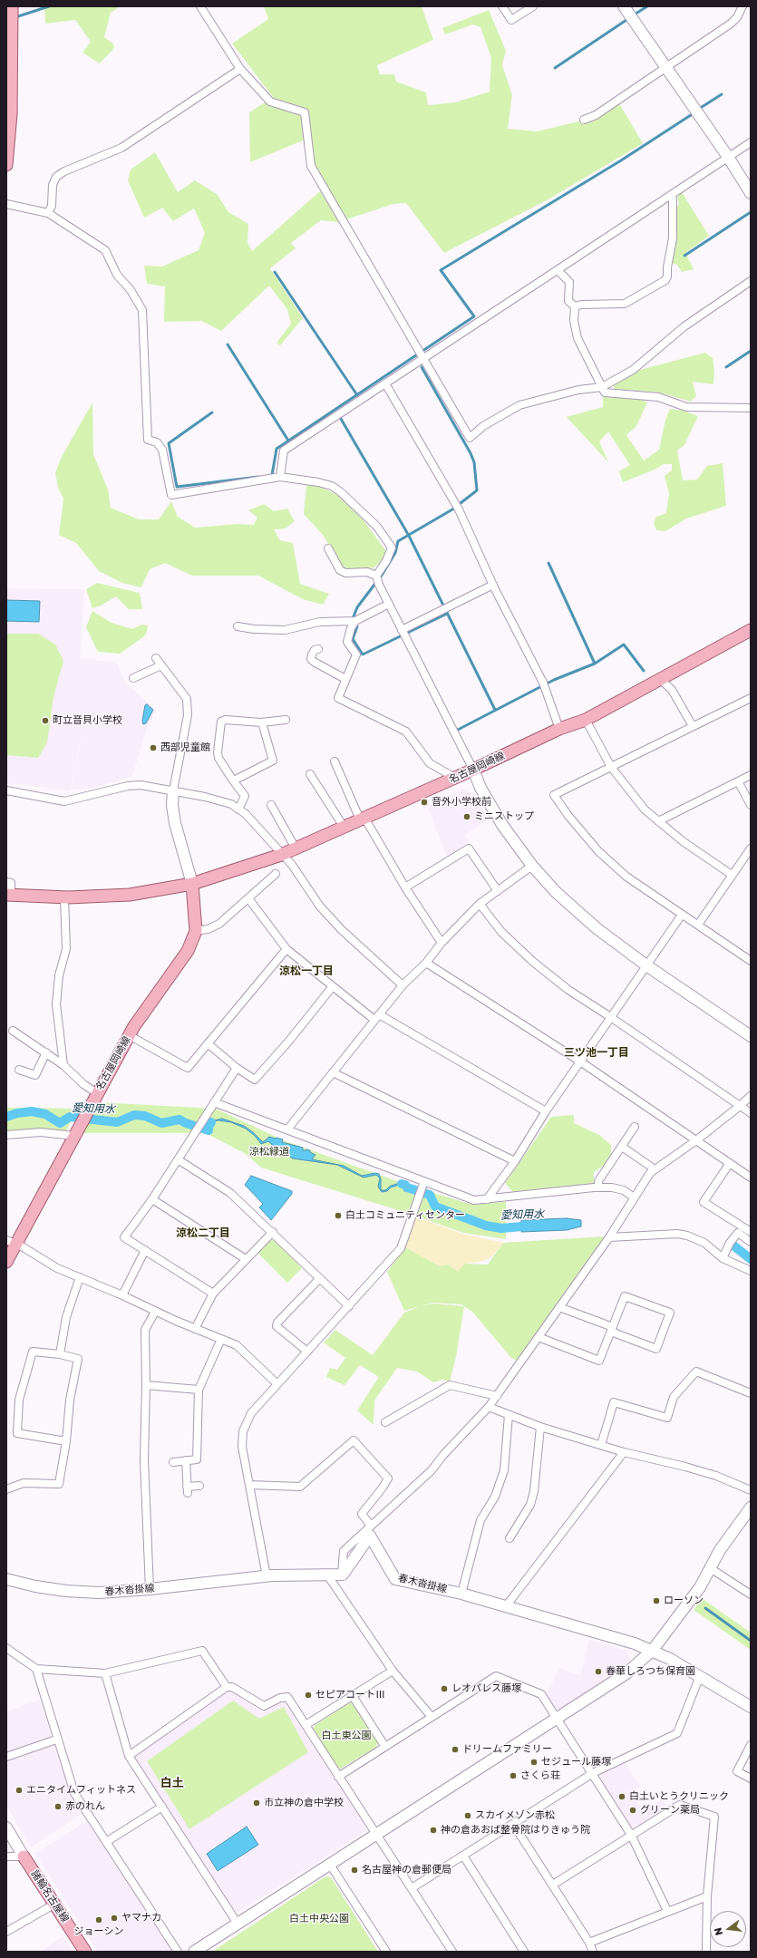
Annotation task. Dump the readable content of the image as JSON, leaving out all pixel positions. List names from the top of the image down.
{
  "streets": {
    "main road": ["名古屋岡崎線", "諸輪名古屋線"],
    "street": ["春木沓掛線"]
  },
  "districts": [
    "涼松一丁目",
    "三ツ池一丁目",
    "涼松二丁目",
    "白土"
  ],
  "water": ["愛知用水"],
  "parks": ["涼松緑道", "白土東公園", "白土中央公園"],
  "places": [
    "町立音貝小学校",
    "西部児童館",
    "音外小学校前",
    "ミニストップ",
    "白土コミュニティセンター",
    "ローソン",
    "春華しろつち保育園",
    "レオパレス藤塚",
    "セピアコートⅢ",
    "ドリームファミリー",
    "セジュール藤塚",
    "さくら荘",
    "エニタイムフィットネス",
    "白土いとうクリニック",
    "市立神の倉中学校",
    "赤のれん",
    "グリーン薬局",
    "スカイメゾン赤松",
    "神の倉あおば整骨院はりきゅう院",
    "名古屋神の倉郵便局",
    "ヤマナカ",
    "ジョーシン"
  ],
  "north": "left"
}
